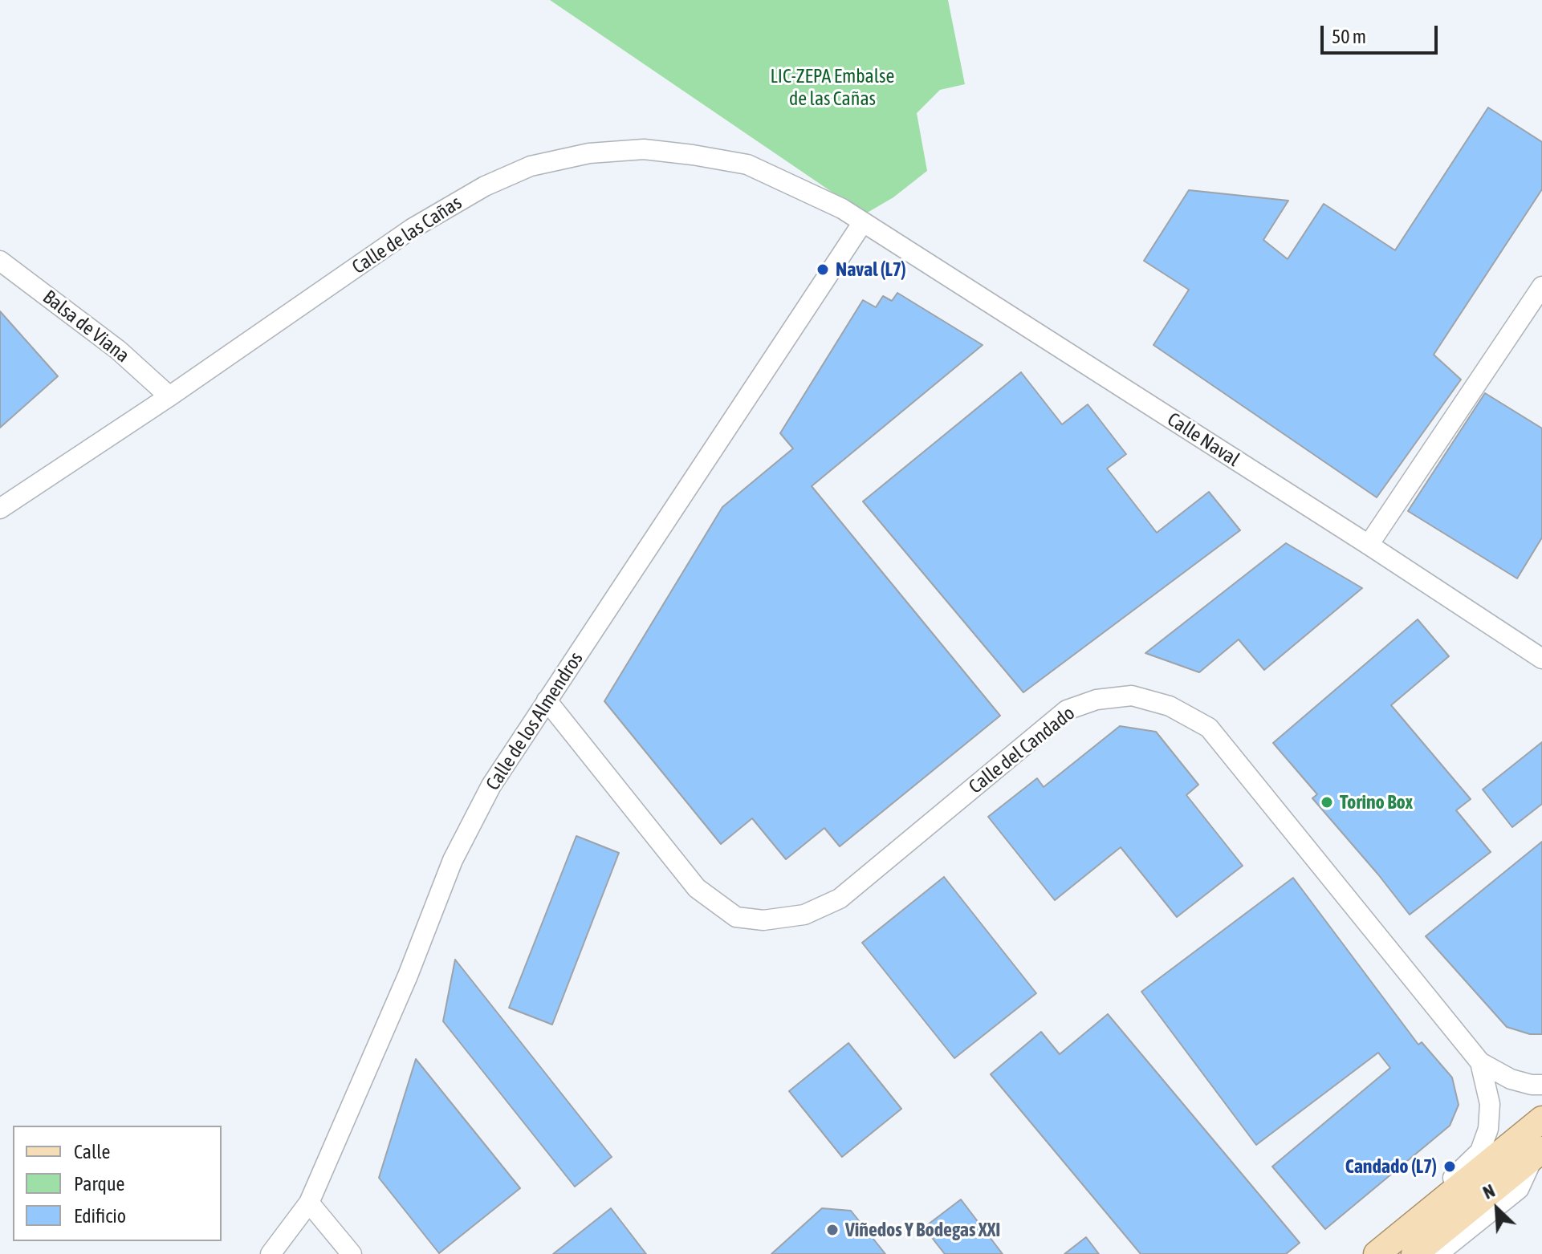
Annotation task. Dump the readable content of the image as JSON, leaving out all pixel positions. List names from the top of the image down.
{
  "streets": {
    "street": [
      "Calle de las Cañas",
      "Balsa de Viana",
      "Calle Naval",
      "Calle de los Almendros",
      "Calle del Candado"
    ]
  },
  "crossings": [
    ["Calle de las Cañas", "Balsa de Viana"],
    ["Calle de las Cañas", "Calle Naval"],
    ["Calle de las Cañas", "Calle de los Almendros"],
    ["Calle Naval", "Calle de los Almendros"],
    ["Calle de los Almendros", "Calle del Candado"]
  ],
  "parks": ["LIC-ZEPA Embalse de las Cañas"],
  "places": [
    "Naval (L7)",
    "Torino Box",
    "Candado (L7)",
    "Viñedos Y Bodegas XXI"
  ],
  "legend": ["Calle", "Parque", "Edificio"],
  "scale_bar": "50 m",
  "north": "top left"
}
